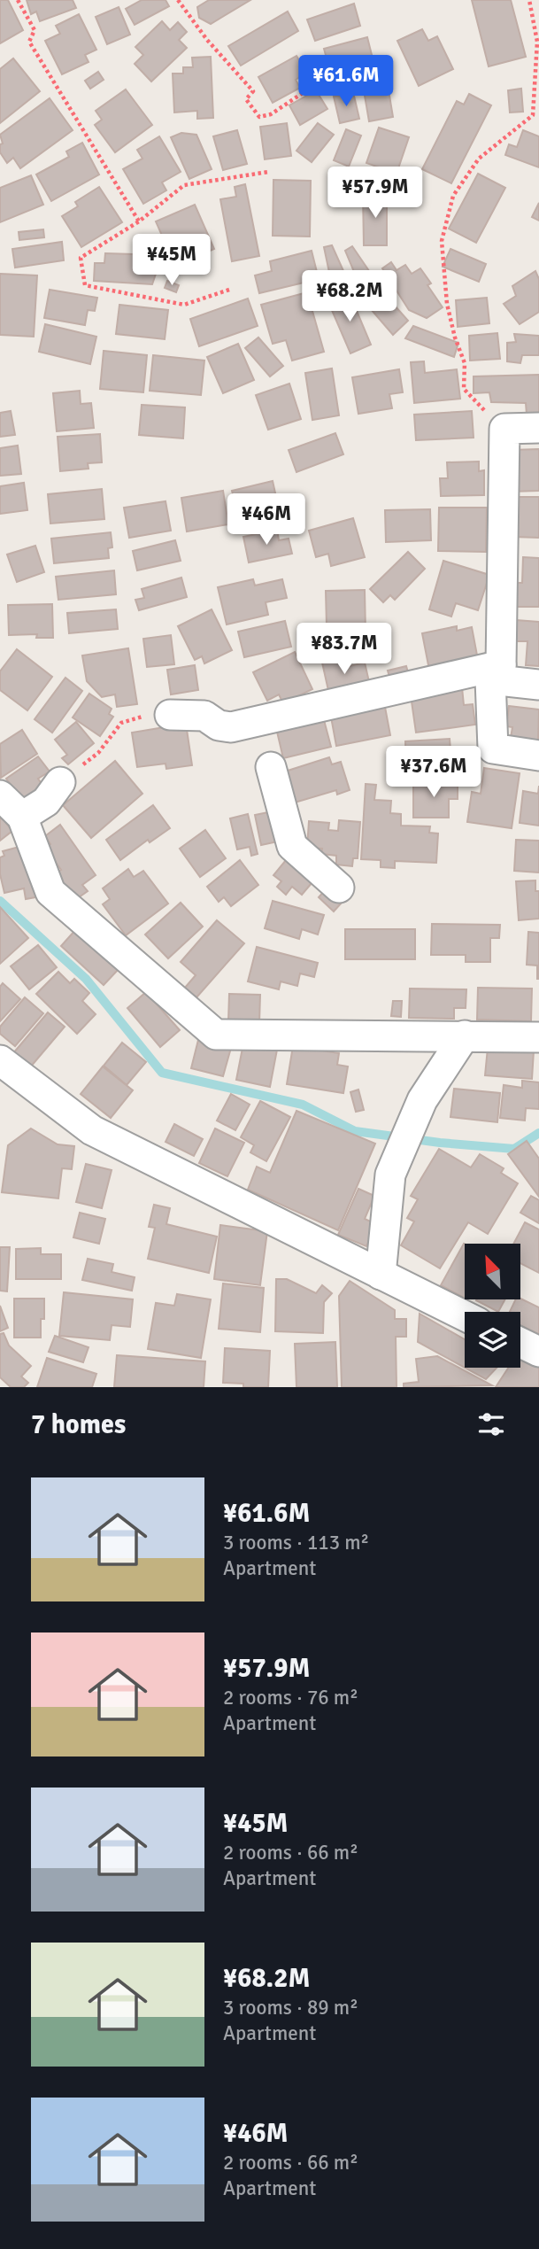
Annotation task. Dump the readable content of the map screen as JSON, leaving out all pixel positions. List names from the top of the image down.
{
  "north": "top left",
  "page": {
    "price": [
      "¥61.6M",
      "¥57.9M",
      "¥45M",
      "¥68.2M",
      "¥46M",
      "¥83.7M",
      "¥37.6M"
    ],
    "heading": "7 homes",
    "list": [
      {
        "name": "¥61.6M",
        "note": "3 rooms · 113 m² · Apartment"
      },
      {
        "name": "¥57.9M",
        "note": "2 rooms · 76 m² · Apartment"
      },
      {
        "name": "¥45M",
        "note": "2 rooms · 66 m² · Apartment"
      },
      {
        "name": "¥68.2M",
        "note": "3 rooms · 89 m² · Apartment"
      },
      {
        "name": "¥46M",
        "note": "2 rooms · 66 m² · Apartment"
      }
    ]
  }
}
